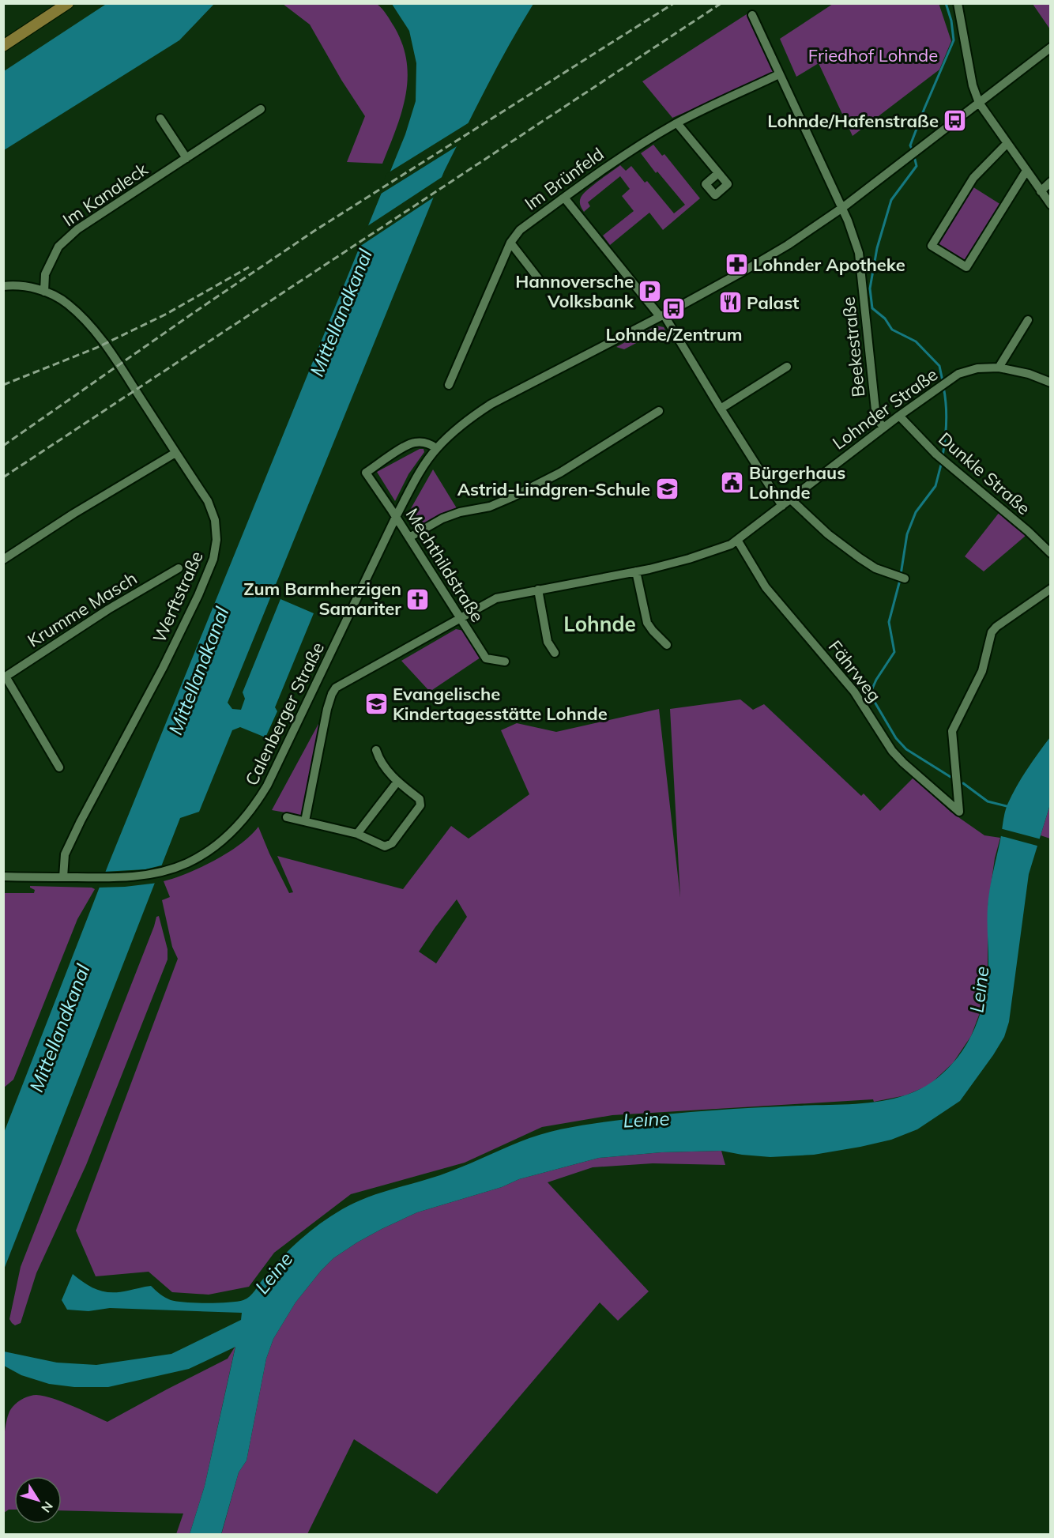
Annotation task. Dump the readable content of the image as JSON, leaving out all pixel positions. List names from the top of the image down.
{
  "streets": {
    "street": [
      "Im Brünfeld",
      "Im Kanaleck",
      "Beekestraße",
      "Lohnder Straße",
      "Dunkle Straße",
      "Mechthildstraße",
      "Werftstraße",
      "Krumme Masch",
      "Fährweg",
      "Calenberger Straße"
    ]
  },
  "crossings": [
    ["Im Brünfeld", "Beekestraße"],
    ["Im Kanaleck", "Werftstraße"],
    ["Beekestraße", "Lohnder Straße"],
    ["Beekestraße", "Calenberger Straße"],
    ["Lohnder Straße", "Dunkle Straße"],
    ["Lohnder Straße", "Mechthildstraße"],
    ["Lohnder Straße", "Fährweg"],
    ["Mechthildstraße", "Calenberger Straße"],
    ["Werftstraße", "Calenberger Straße"]
  ],
  "districts": ["Lohnde"],
  "water": ["Mittellandkanal", "Leine"],
  "parks": ["Friedhof Lohnde"],
  "places": {
    "bus stop": ["Lohnde/Hafenstraße", "Lohnde/Zentrum"],
    "pharmacy": ["Lohnder Apotheke"],
    "parking": ["Hannoversche Volksbank"],
    "restaurant": ["Palast"],
    "public building": ["Bürgerhaus Lohnde"],
    "school or university": ["Astrid-Lindgren-Schule", "Evangelische Kindertagesstätte Lohnde"],
    "church": ["Zum Barmherzigen Samariter"]
  },
  "north": "bottom right"
}
